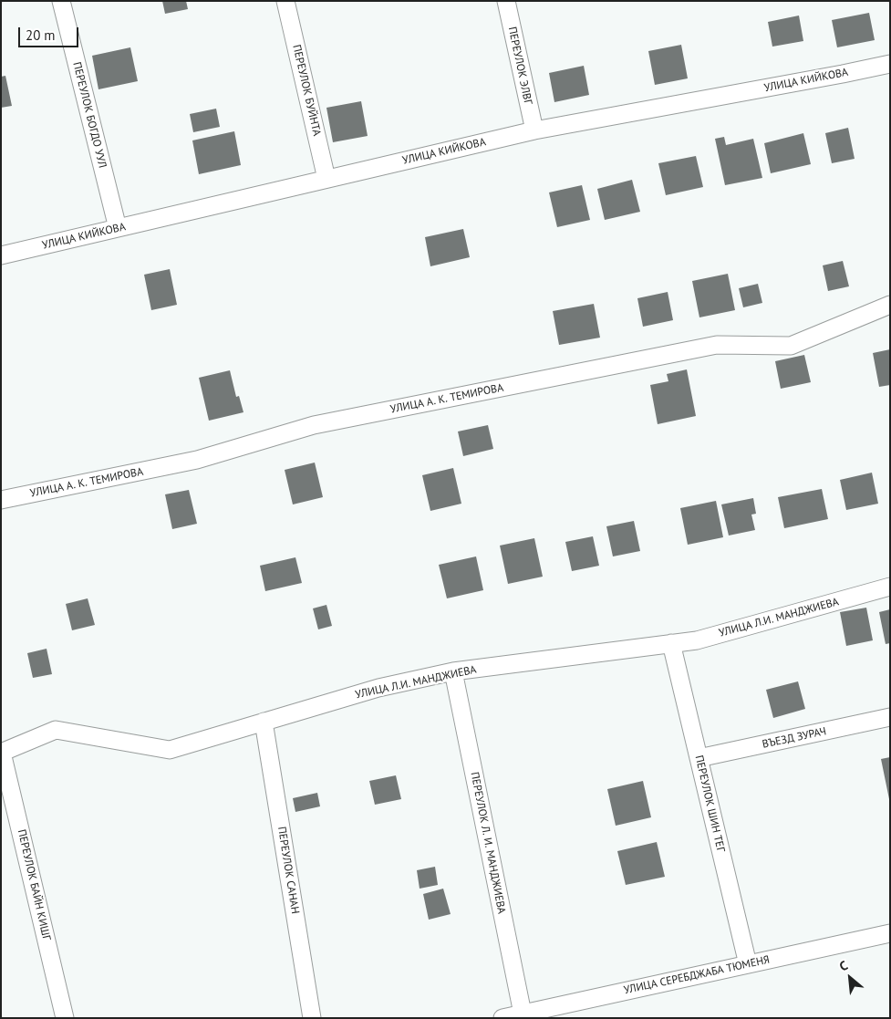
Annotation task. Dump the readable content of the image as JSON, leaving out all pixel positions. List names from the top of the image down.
{
  "streets": {
    "street": [
      "ПЕРЕУЛОК ЭЛВГ",
      "УЛИЦА КИЙКОВА",
      "ПЕРЕУЛОК БУЙНТА",
      "ПЕРЕУЛОК БОГДО УУЛ",
      "УЛИЦА А. К. ТЕМИРОВА",
      "УЛИЦА Л.И. МАНДЖИЕВА",
      "ВЪЕЗД ЗУРАЧ",
      "ПЕРЕУЛОК ШИН ТЕГ",
      "ПЕРЕУЛОК Л. И. МАНДЖИЕВА",
      "ПЕРЕУЛОК САНАН",
      "ПЕРЕУЛОК БАЙН КИШГ",
      "УЛИЦА СЕРЕБДЖАБА ТЮМЕНЯ"
    ]
  },
  "crossings": [
    ["ПЕРЕУЛОК ЭЛВГ", "УЛИЦА КИЙКОВА"],
    ["УЛИЦА КИЙКОВА", "ПЕРЕУЛОК БУЙНТА"],
    ["УЛИЦА КИЙКОВА", "ПЕРЕУЛОК БОГДО УУЛ"],
    ["УЛИЦА Л.И. МАНДЖИЕВА", "ПЕРЕУЛОК ШИН ТЕГ"],
    ["УЛИЦА Л.И. МАНДЖИЕВА", "ПЕРЕУЛОК Л. И. МАНДЖИЕВА"],
    ["УЛИЦА Л.И. МАНДЖИЕВА", "ПЕРЕУЛОК САНАН"],
    ["УЛИЦА Л.И. МАНДЖИЕВА", "ПЕРЕУЛОК БАЙН КИШГ"],
    ["ВЪЕЗД ЗУРАЧ", "ПЕРЕУЛОК ШИН ТЕГ"],
    ["ПЕРЕУЛОК ШИН ТЕГ", "УЛИЦА СЕРЕБДЖАБА ТЮМЕНЯ"],
    ["ПЕРЕУЛОК Л. И. МАНДЖИЕВА", "УЛИЦА СЕРЕБДЖАБА ТЮМЕНЯ"]
  ],
  "scale_bar": "20 m",
  "north": "top left"
}
